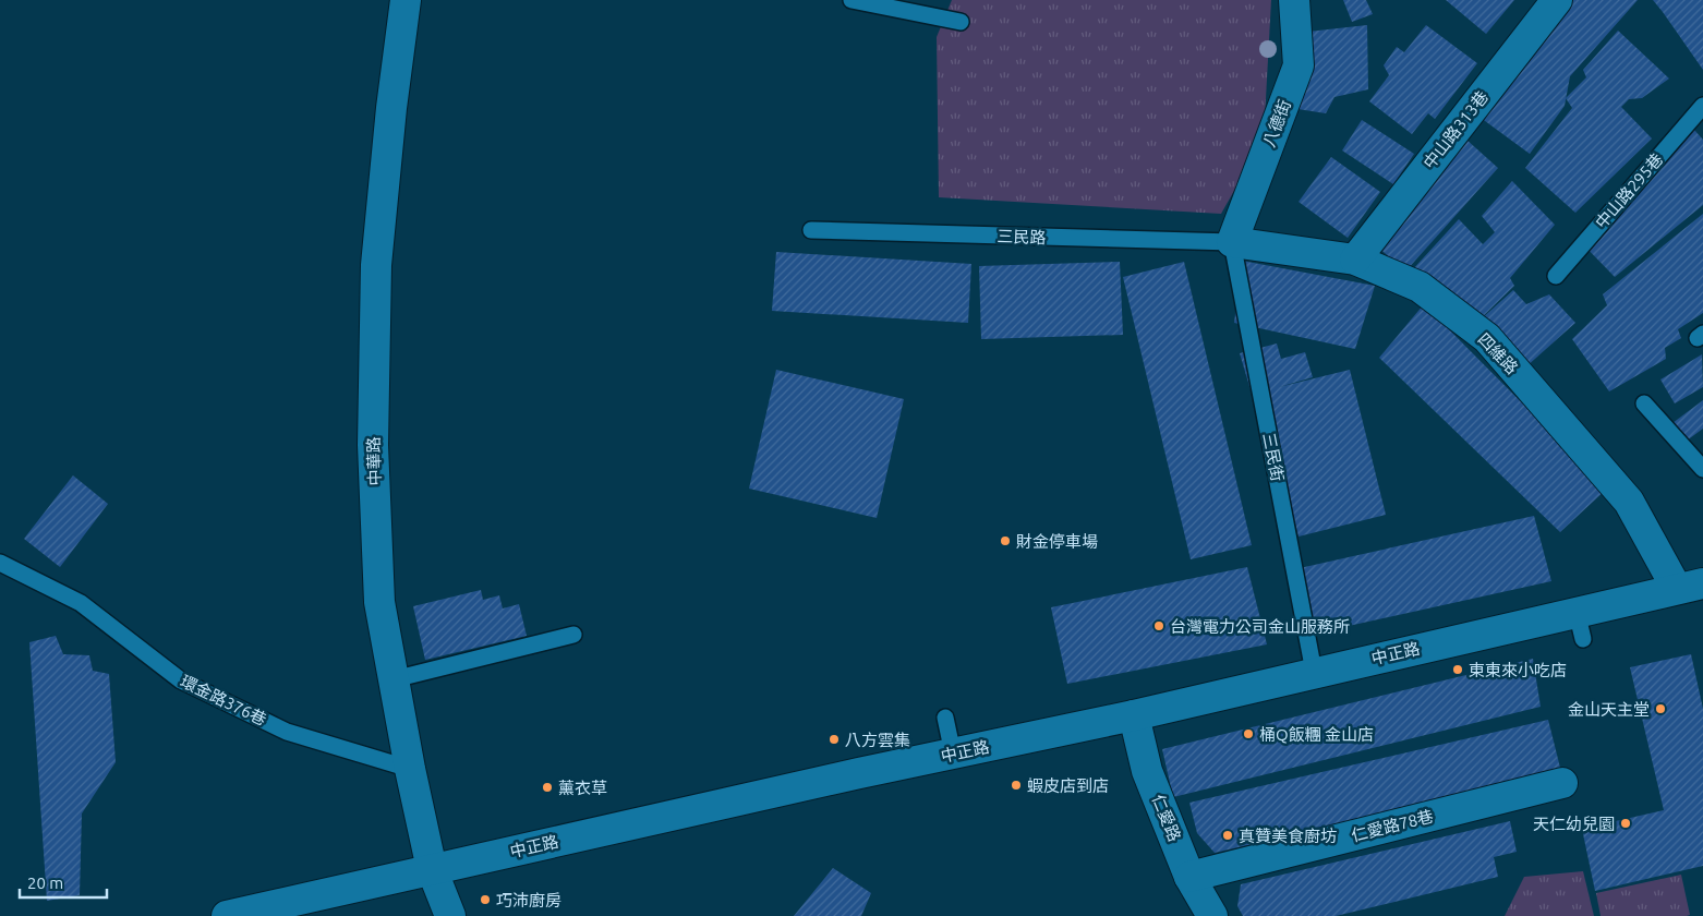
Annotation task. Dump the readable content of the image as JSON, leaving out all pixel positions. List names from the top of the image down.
{
  "streets": {
    "street": [
      "八德街",
      "中山路313巷",
      "四維路",
      "中華路",
      "中正路",
      "仁愛路",
      "仁愛路78巷"
    ],
    "lane": [
      "中山路295巷",
      "三民路",
      "三民街",
      "環金路376巷"
    ]
  },
  "crossings": [
    ["八德街", "三民路"],
    ["八德街", "四維路"],
    ["八德街", "三民街"],
    ["中山路313巷", "四維路"],
    ["三民路", "四維路"],
    ["三民路", "三民街"],
    ["四維路", "三民街"],
    ["四維路", "中正路"],
    ["三民街", "中正路"],
    ["中華路", "中正路"],
    ["中華路", "環金路376巷"],
    ["中正路", "仁愛路"],
    ["仁愛路", "仁愛路78巷"]
  ],
  "places": [
    "財金停車場",
    "台灣電力公司金山服務所",
    "東東來小吃店",
    "金山天主堂",
    "桶Q飯糰 金山店",
    "八方雲集",
    "蝦皮店到店",
    "薰衣草",
    "天仁幼兒園",
    "真贊美食廚坊",
    "巧沛廚房"
  ],
  "scale_bar": "20 m"
}
